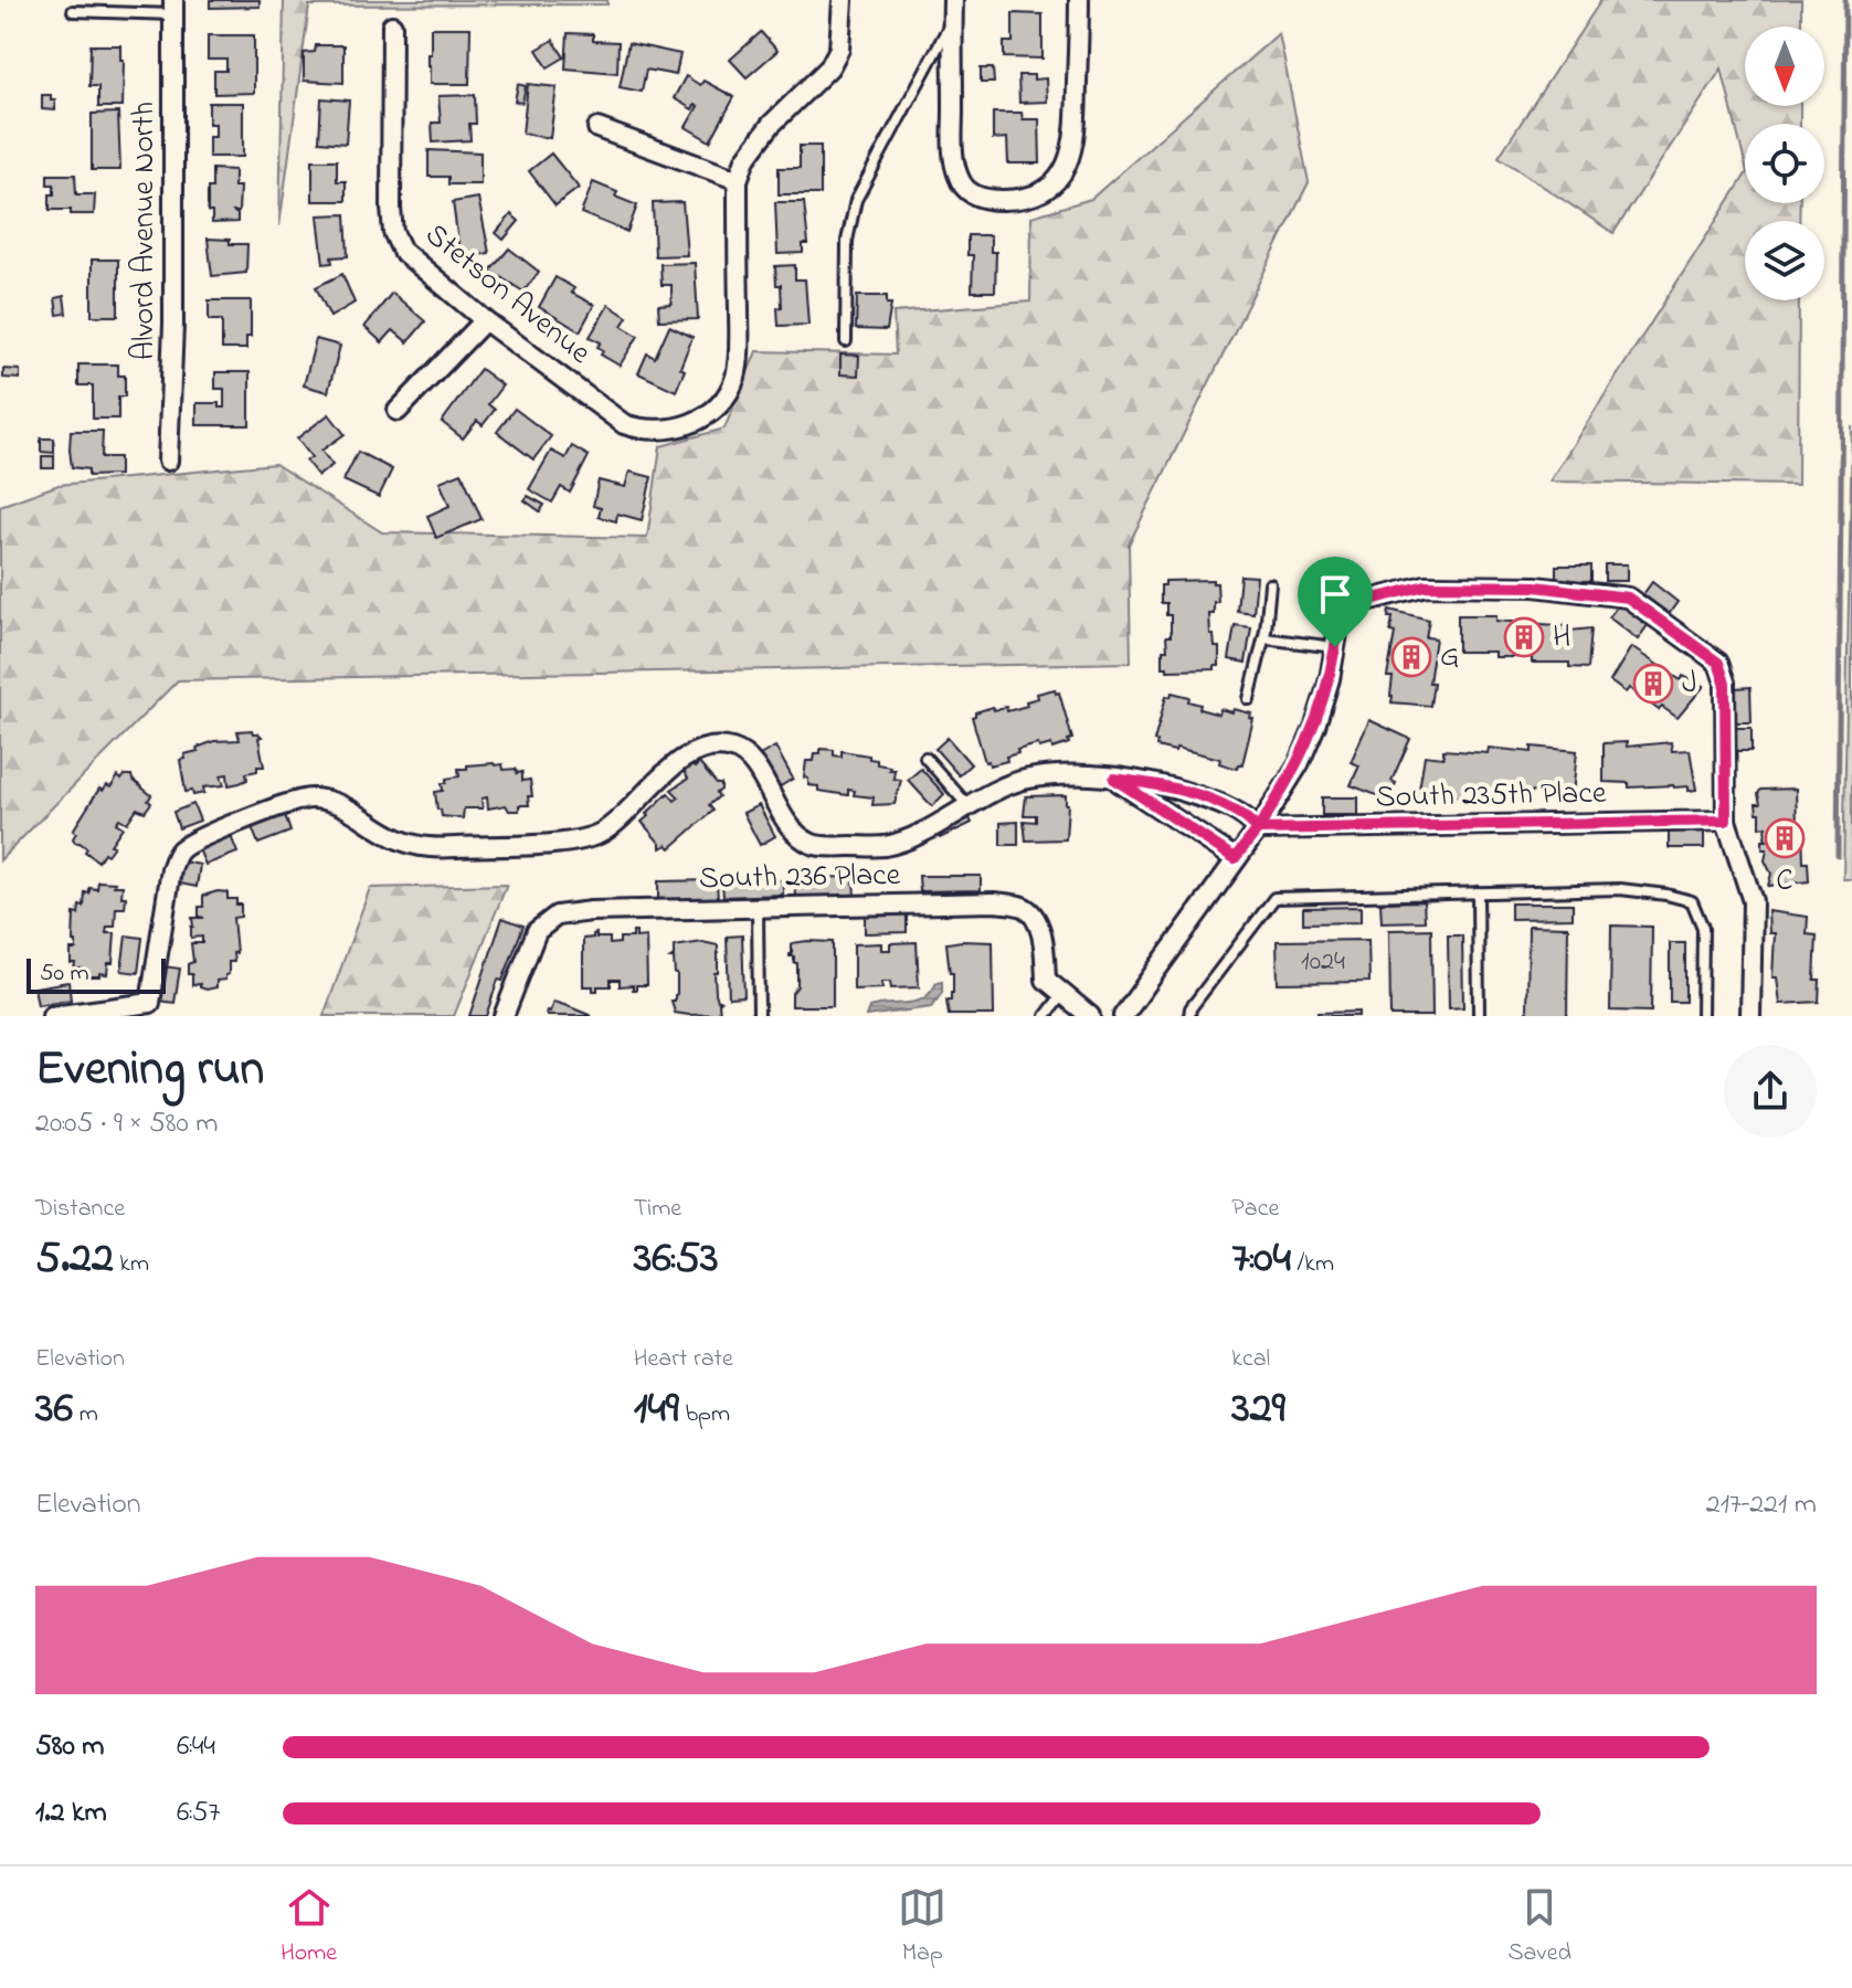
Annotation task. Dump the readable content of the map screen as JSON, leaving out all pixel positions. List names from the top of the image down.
{
  "streets": {
    "street": [
      "Alvord Avenue North",
      "Stetson Avenue",
      "South 235th Place",
      "South 236 Place"
    ]
  },
  "places": {
    "building": [
      "H",
      "G",
      "J",
      "C"
    ]
  },
  "house_numbers": ["1024"],
  "scale_bar": "50 m",
  "north": "bottom",
  "page": {
    "scale": "50 m",
    "heading": ["Evening run", "20:05 · 9 × 580 m"],
    "stats": [
      ["Distance", "5.22 km"],
      ["Time", "36:53"],
      ["Pace", "7:04 /km"],
      ["Elevation", "36 m"],
      ["Heart rate", "149 bpm"],
      ["kcal", "329"]
    ],
    "chart": ["Elevation", "217–221 m"],
    "list": [
      {
        "name": "580 m",
        "note": "6:44"
      },
      {
        "name": "1.2 km",
        "note": "6:57"
      }
    ],
    "tabs": ["Home", "Map", "Saved"]
  }
}
